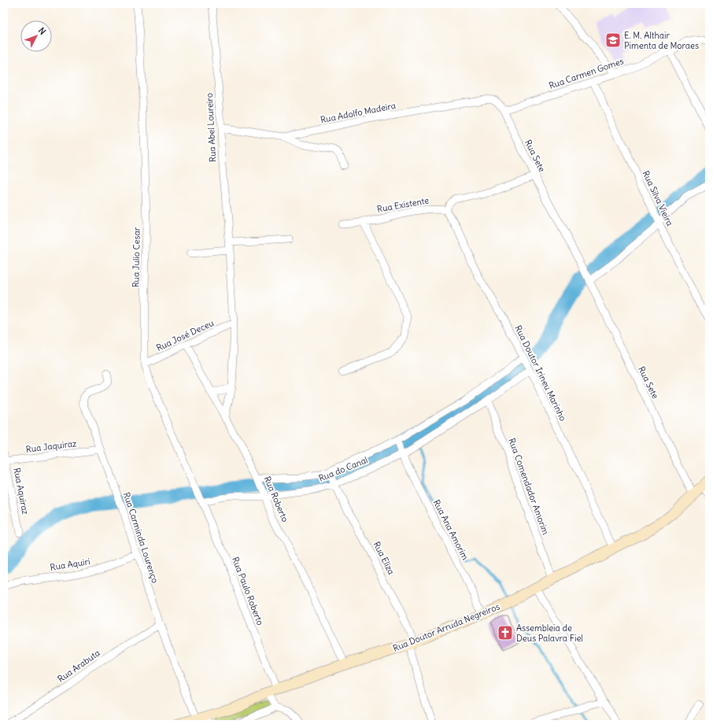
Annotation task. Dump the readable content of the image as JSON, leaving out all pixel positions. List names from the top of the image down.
{
  "streets": {
    "street": [
      "Rua Carmen Gomes",
      "Rua Adolfo Madeira",
      "Rua Abel Loureiro",
      "Rua Sete",
      "Rua Silva Vieira",
      "Rua Existente",
      "Rua Julio Cesar",
      "Rua José Deceu",
      "Rua Doutor Irineu Marinho",
      "Rua Jaquiraz",
      "Rua do Canal",
      "Rua Comendador Amorim",
      "Rua Aquiraz",
      "Rua Roberto",
      "Rua Ana Amorim",
      "Rua Carminda Lourenço",
      "Rua Eliza",
      "Rua Aquiri",
      "Rua Paulo Roberto",
      "Rua Doutor Arruda Negreiros",
      "Rua Arabuta"
    ]
  },
  "crossings": [
    ["Rua Carmen Gomes", "Rua Sete"],
    ["Rua Carmen Gomes", "Rua Silva Vieira"],
    ["Rua Adolfo Madeira", "Rua Abel Loureiro"],
    ["Rua Adolfo Madeira", "Rua Sete"],
    ["Rua Abel Loureiro", "Rua José Deceu"],
    ["Rua Abel Loureiro", "Rua Roberto"],
    ["Rua Sete", "Rua Doutor Arruda Negreiros"],
    ["Rua Existente", "Rua Doutor Irineu Marinho"],
    ["Rua Julio Cesar", "Rua José Deceu"],
    ["Rua Julio Cesar", "Rua do Canal"],
    ["Rua Julio Cesar", "Rua Paulo Roberto"],
    ["Rua José Deceu", "Rua Roberto"],
    ["Rua Doutor Irineu Marinho", "Rua do Canal"],
    ["Rua Doutor Irineu Marinho", "Rua Doutor Arruda Negreiros"],
    ["Rua Jaquiraz", "Rua Aquiraz"],
    ["Rua Jaquiraz", "Rua Carminda Lourenço"],
    ["Rua do Canal", "Rua Comendador Amorim"],
    ["Rua do Canal", "Rua Roberto"],
    ["Rua do Canal", "Rua Ana Amorim"],
    ["Rua do Canal", "Rua Eliza"],
    ["Rua do Canal", "Rua Paulo Roberto"],
    ["Rua Comendador Amorim", "Rua Doutor Arruda Negreiros"],
    ["Rua Roberto", "Rua Doutor Arruda Negreiros"],
    ["Rua Ana Amorim", "Rua Doutor Arruda Negreiros"],
    ["Rua Carminda Lourenço", "Rua Aquiri"],
    ["Rua Carminda Lourenço", "Rua Doutor Arruda Negreiros"],
    ["Rua Carminda Lourenço", "Rua Arabuta"],
    ["Rua Eliza", "Rua Doutor Arruda Negreiros"],
    ["Rua Paulo Roberto", "Rua Doutor Arruda Negreiros"]
  ],
  "places": {
    "school or university": ["E. M. Althair Pimenta de Moraes"],
    "church": ["Assembleia de Deus Palavra Fiel"]
  },
  "north": "top right"
}
